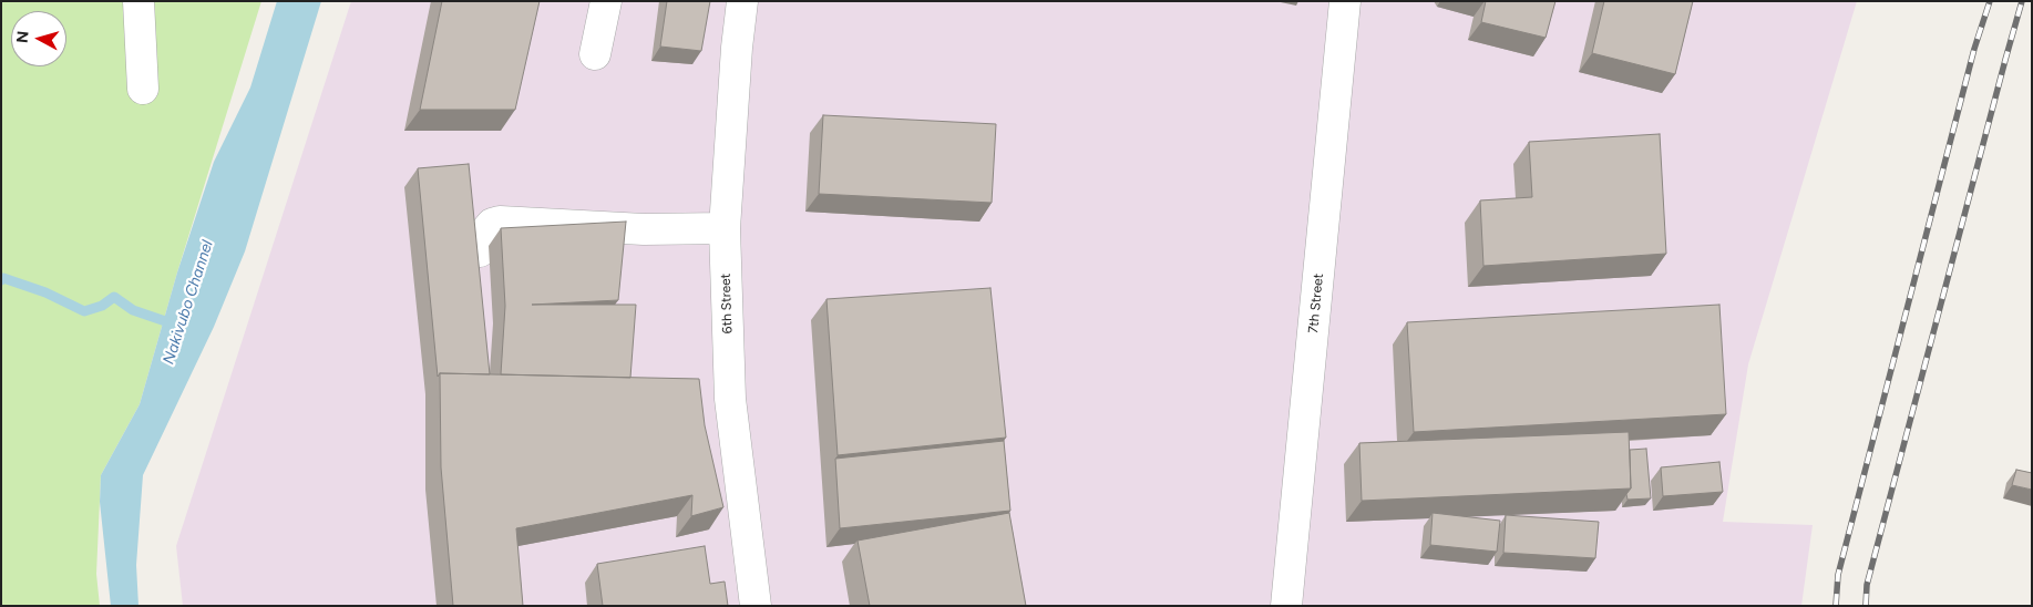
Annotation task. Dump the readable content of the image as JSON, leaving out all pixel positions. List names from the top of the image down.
{
  "streets": {
    "street": ["6th Street", "7th Street"]
  },
  "water": ["Nakivubo Channel"],
  "north": "left"
}
